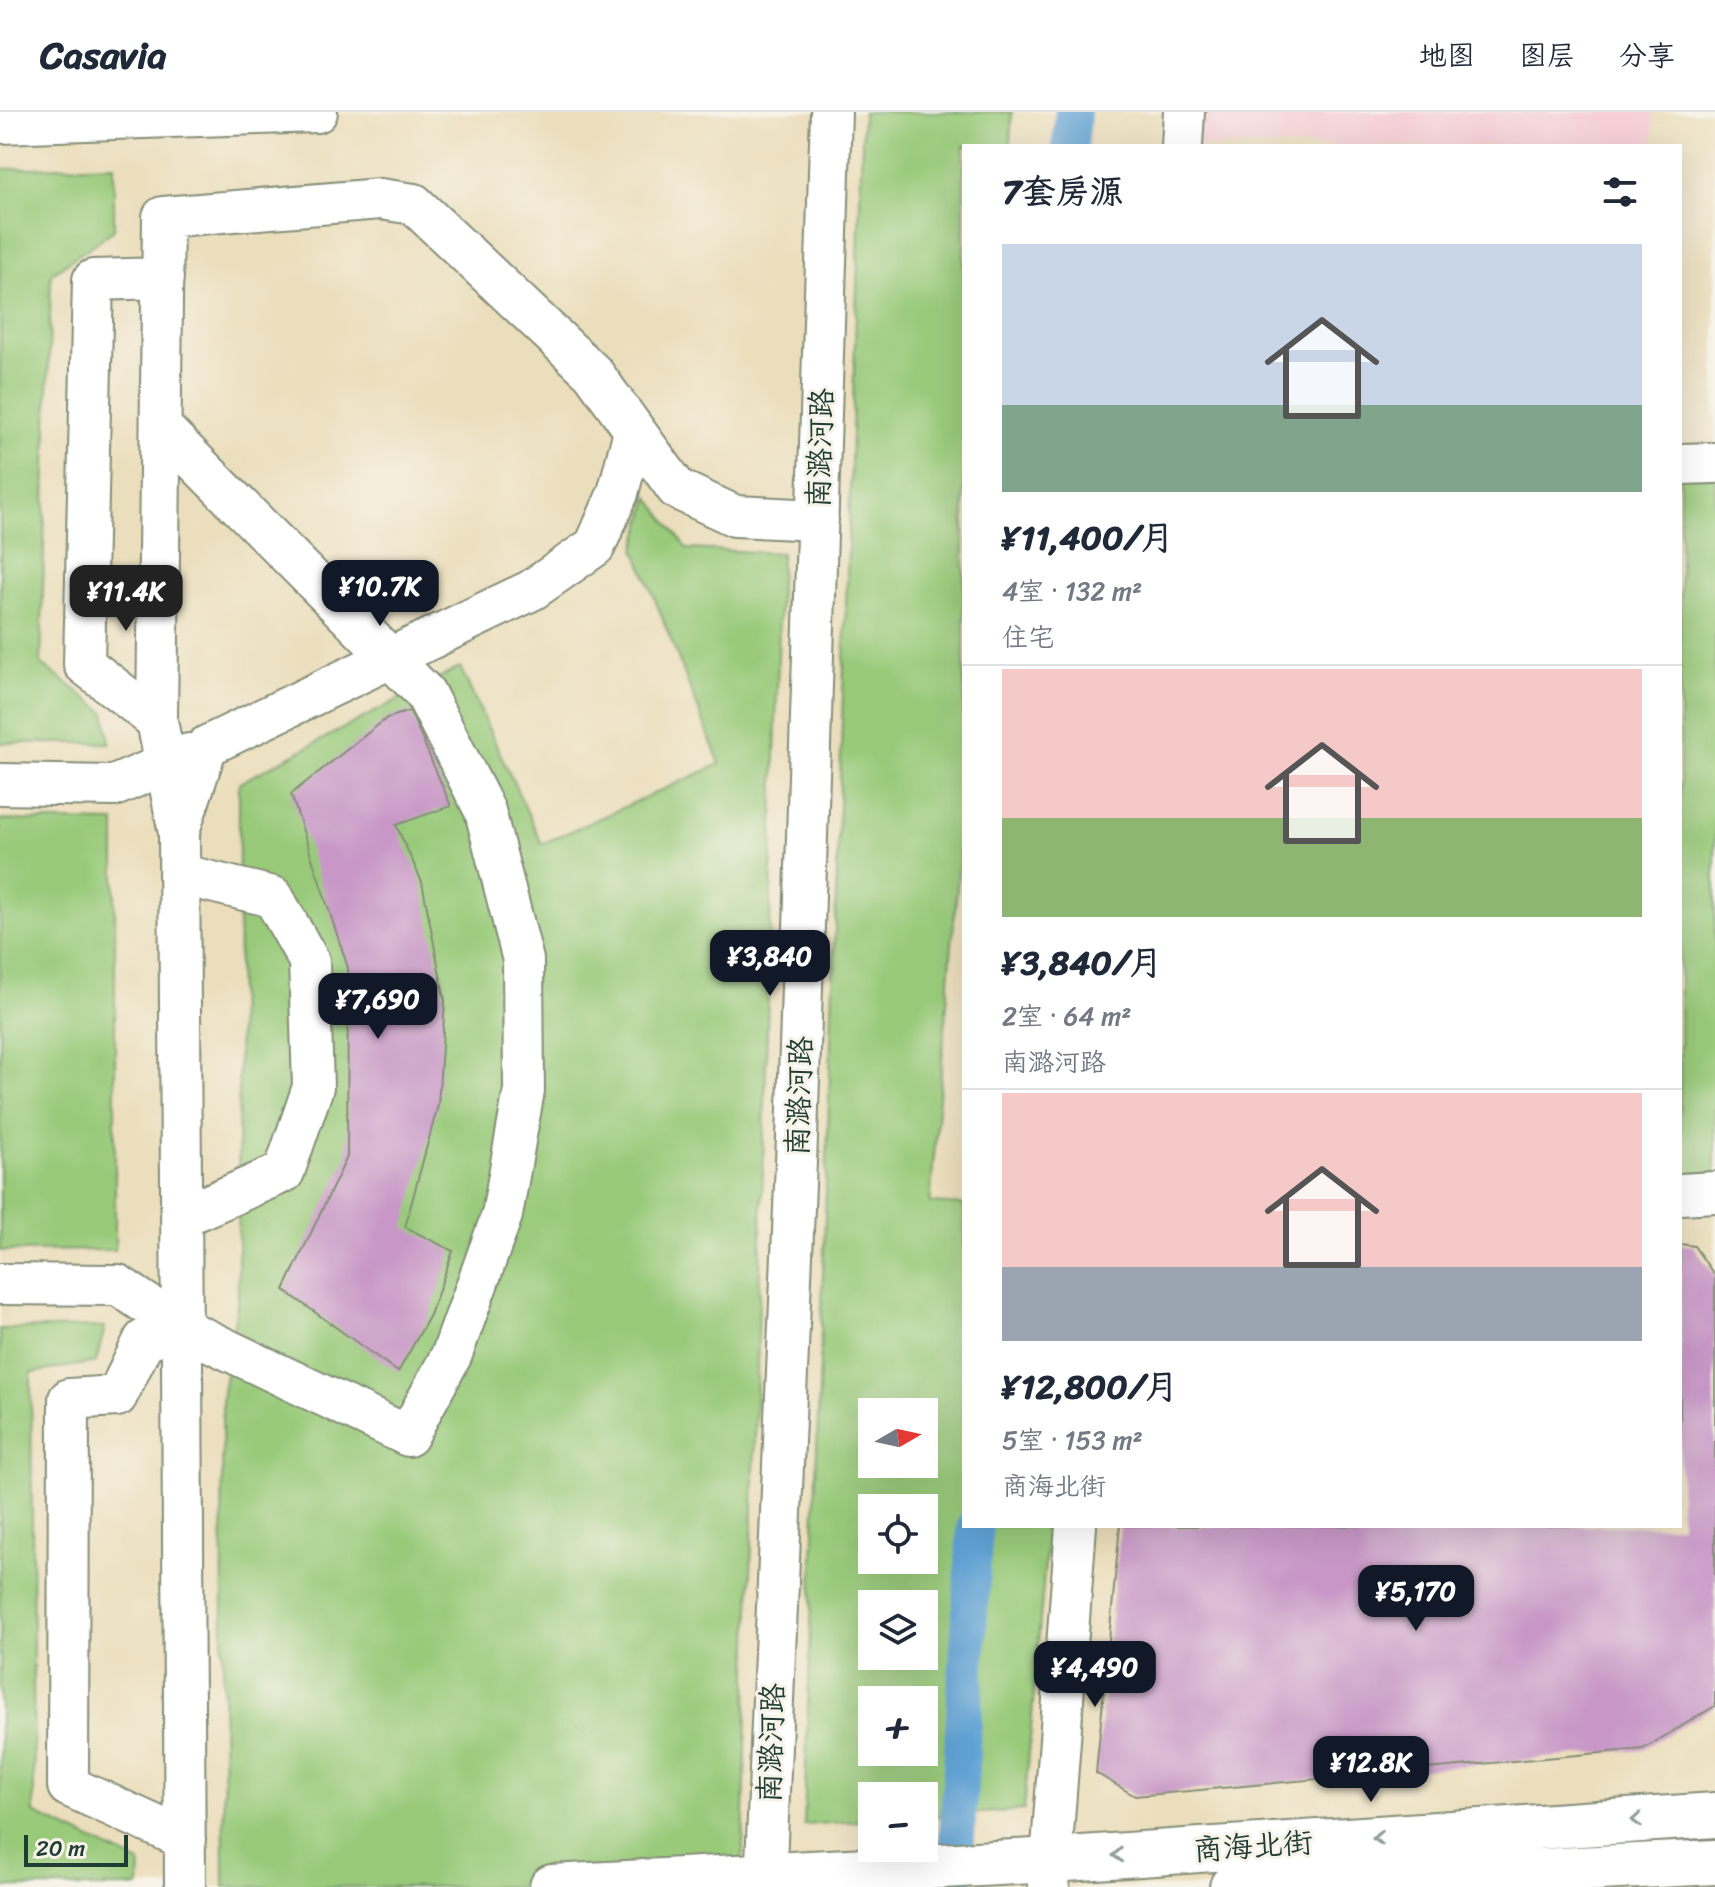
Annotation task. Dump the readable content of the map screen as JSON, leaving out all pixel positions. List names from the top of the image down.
{
  "streets": {
    "main road": ["商海北街"],
    "street": ["南潞河路"]
  },
  "crossings": [
    ["南潞河路", "商海北街"]
  ],
  "scale_bar": "20 m",
  "north": "right",
  "page": {
    "header": "Casavia",
    "nav": ["地图", "图层", "分享"],
    "heading": "7套房源",
    "list": [
      {
        "name": "¥11,400/月",
        "note": "4室 · 132 m² · 住宅"
      },
      {
        "name": "¥3,840/月",
        "note": "2室 · 64 m² · 南潞河路"
      },
      {
        "name": "¥12,800/月",
        "note": "5室 · 153 m² · 商海北街"
      }
    ],
    "price": [
      "¥10.7K",
      "¥11.4K",
      "¥3,840",
      "¥7,690",
      "¥5,170",
      "¥4,490",
      "¥12.8K"
    ],
    "map_buttons": ["+", "−"],
    "scale": "20 m"
  }
}
